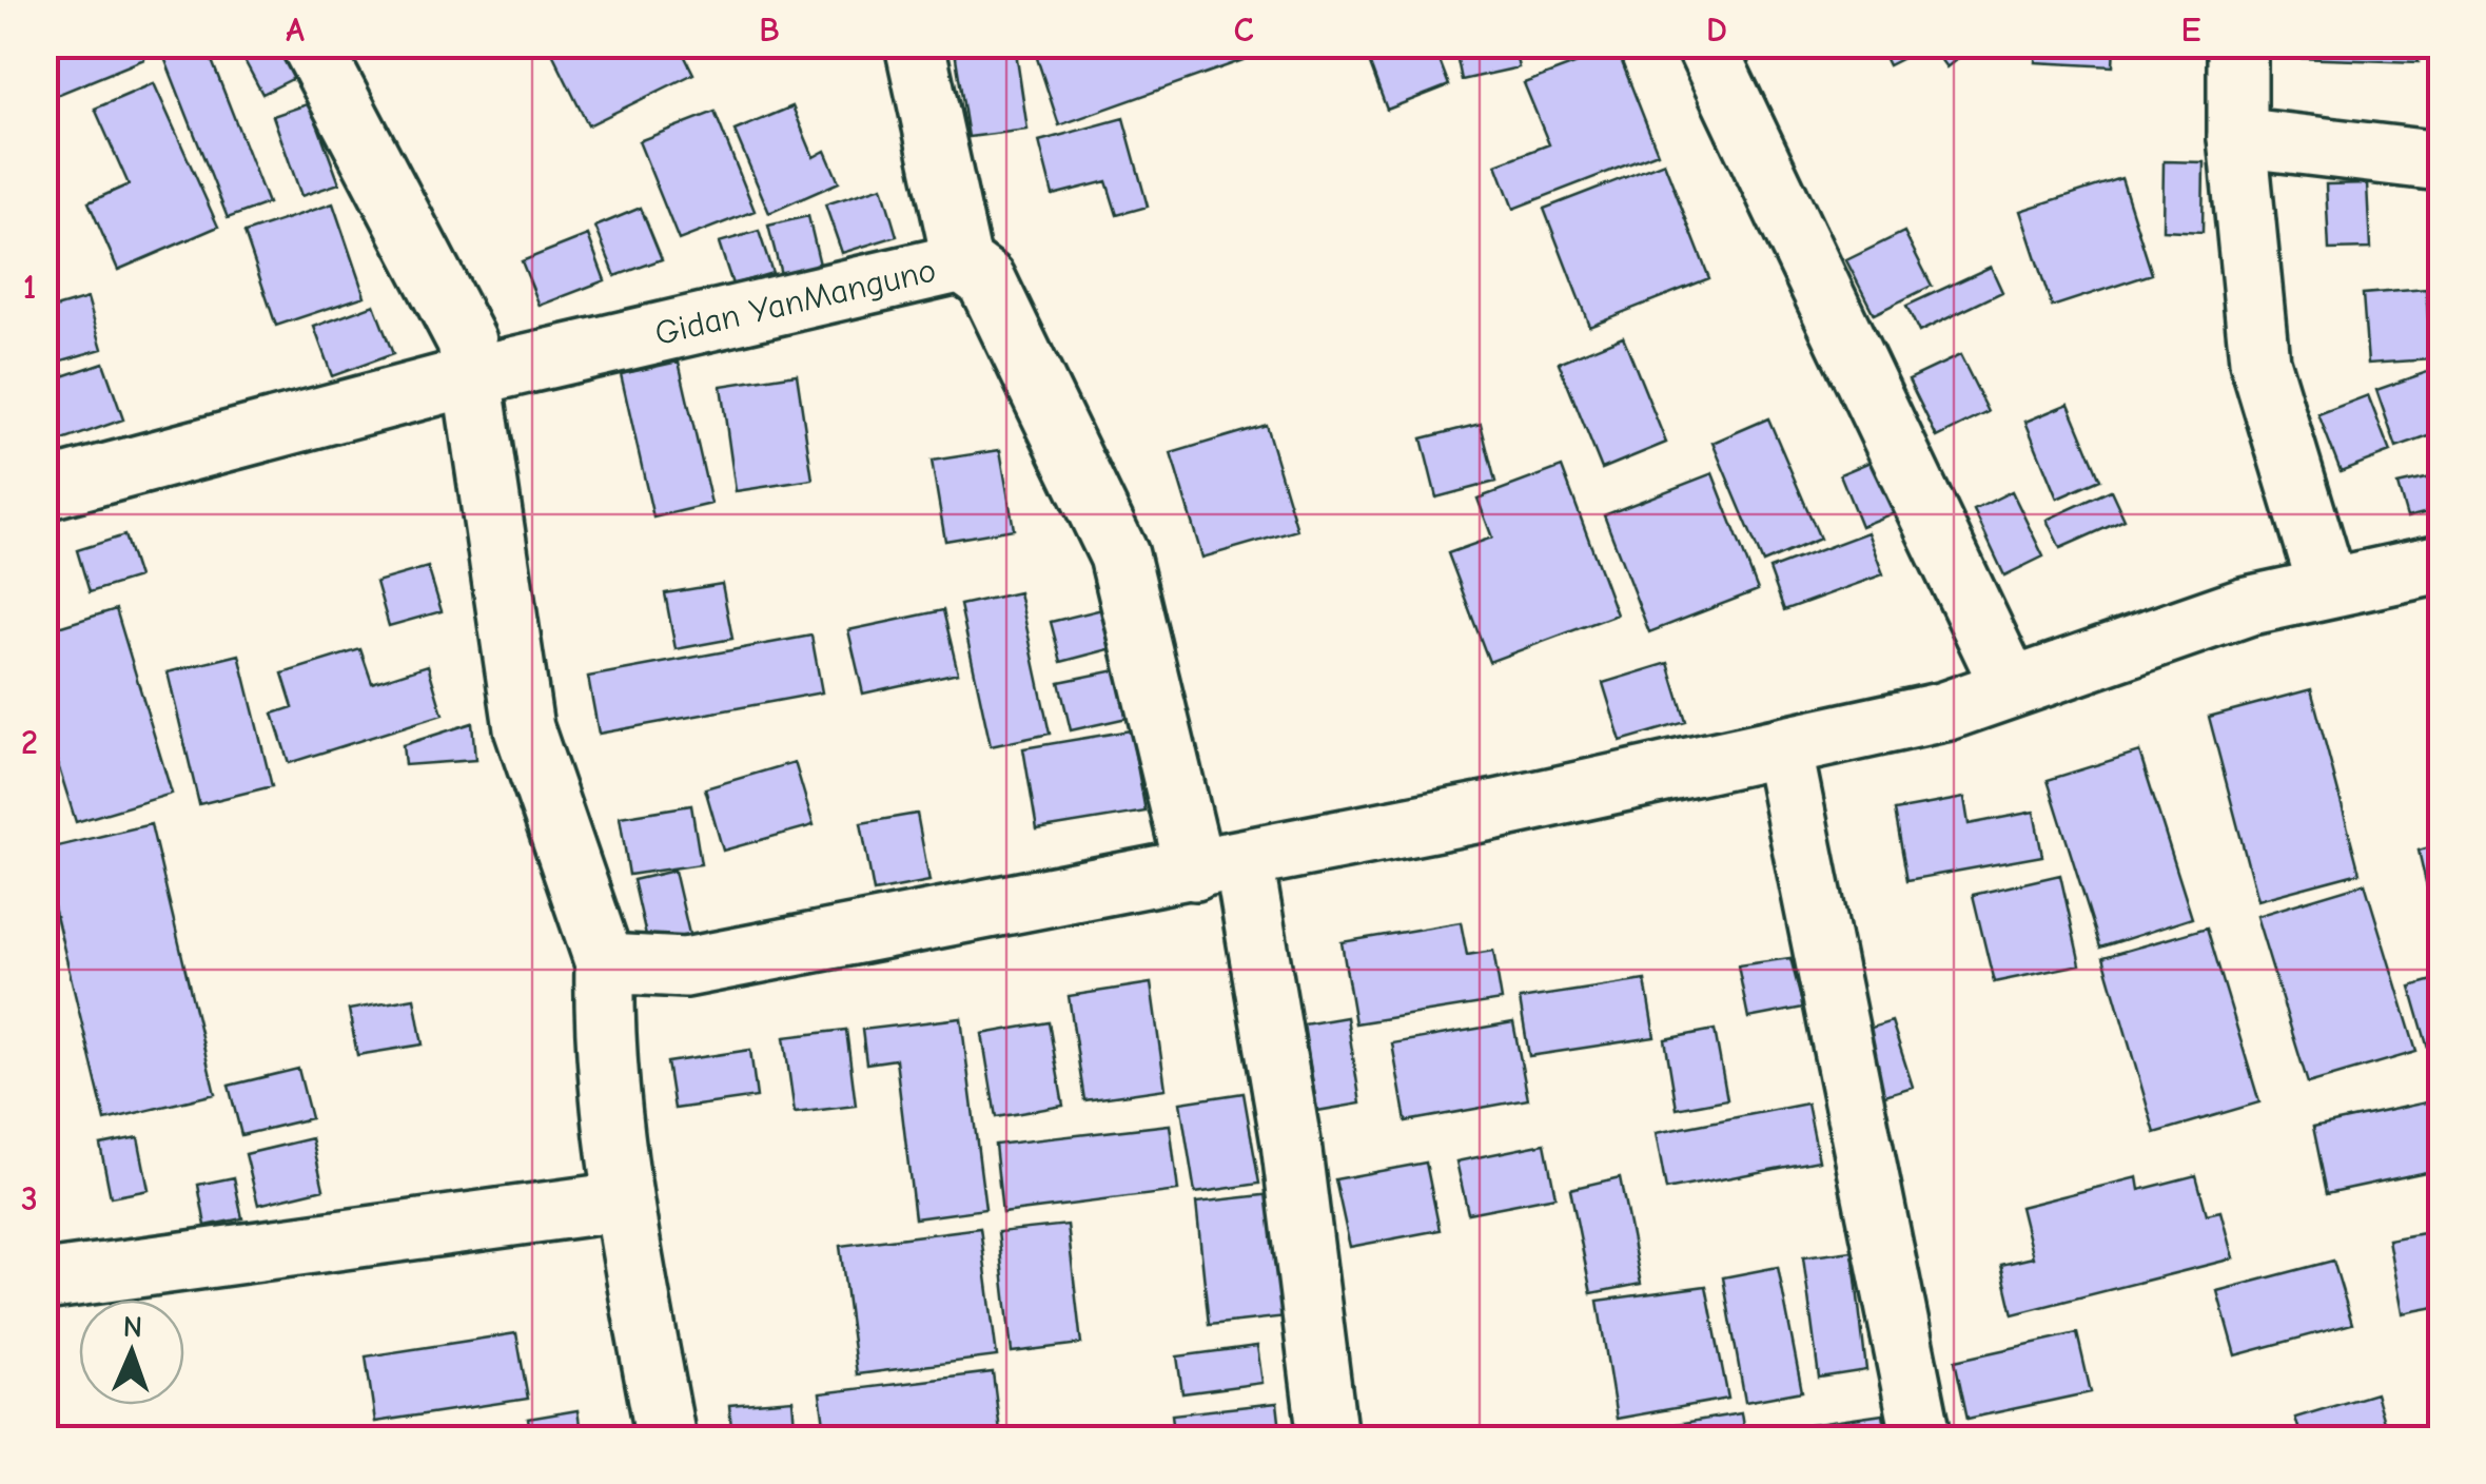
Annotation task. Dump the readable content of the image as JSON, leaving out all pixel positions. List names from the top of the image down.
{
  "streets": {
    "street": ["Gidan YanManguno"]
  },
  "north": "top",
  "grid": {
    "columns": [
      "A",
      "B",
      "C",
      "D",
      "E"
    ],
    "rows": ["1", "2", "3"]
  }
}
